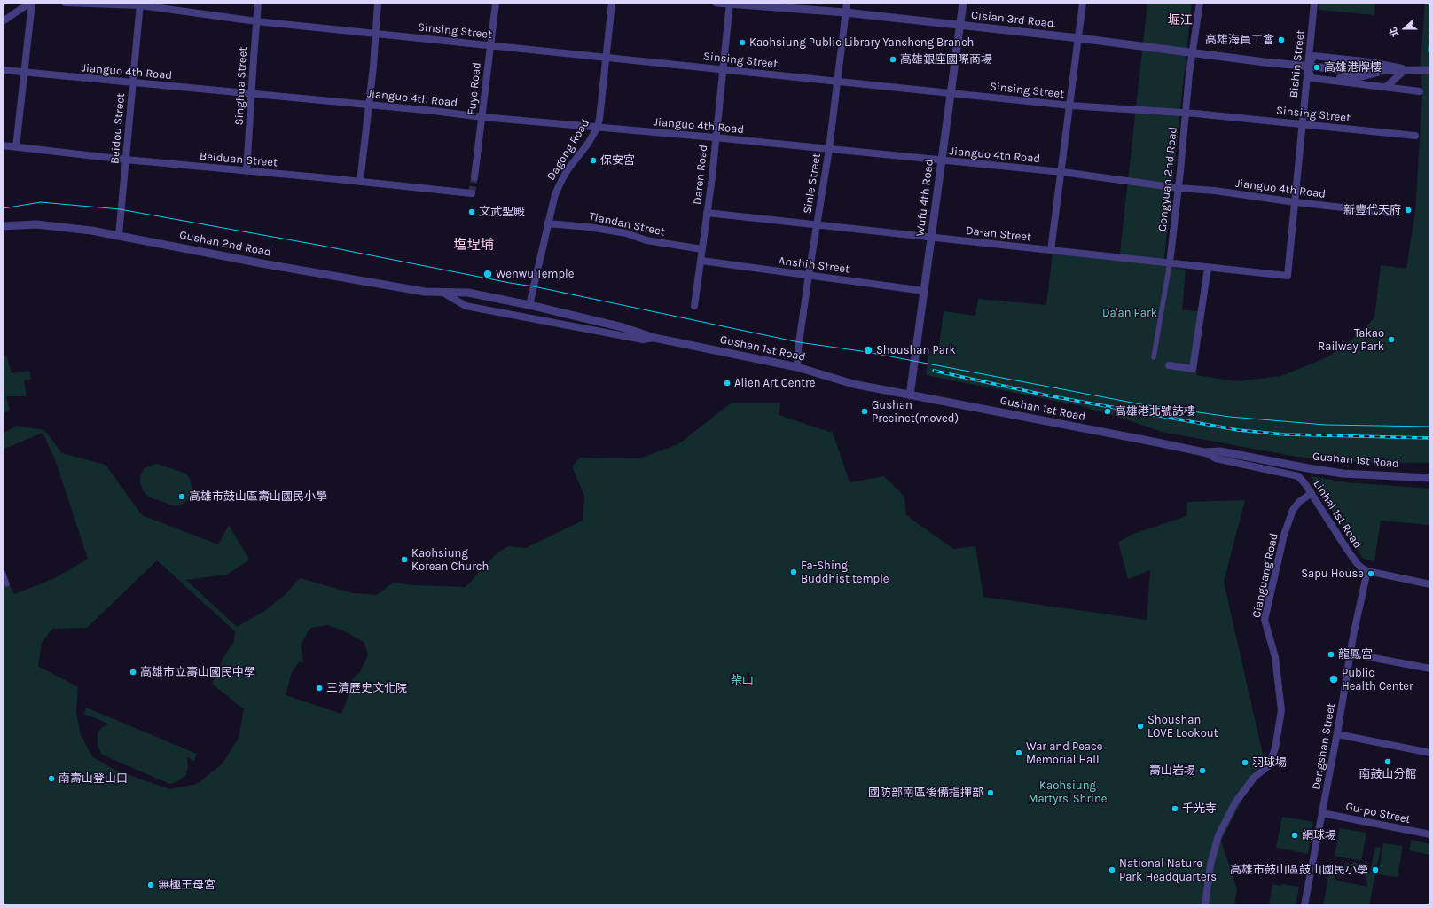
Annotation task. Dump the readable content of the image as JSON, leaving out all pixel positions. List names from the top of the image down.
{
  "streets": {
    "street": [
      "Cisian 3rd Road.",
      "Sinsing Street",
      "Bishin Street",
      "Jianguo 4th Road",
      "Singhua Street",
      "Fuye Road",
      "Beidou Street",
      "Dagong Road",
      "Beiduan Street",
      "Daren Road",
      "Gongyuan 2nd Road",
      "Sinle Street",
      "Wufu 4th Road",
      "Tiandan Street",
      "Da-an Street",
      "Gushan 2nd Road",
      "Anshih Street",
      "Gushan 1st Road",
      "Linhai 1st Road",
      "Cianguang Road",
      "Dengshan Street",
      "Gu-po Street"
    ]
  },
  "crossings": [
    ["Cisian 3rd Road.", "Bishin Street"],
    ["Cisian 3rd Road.", "Daren Road"],
    ["Cisian 3rd Road.", "Gongyuan 2nd Road"],
    ["Cisian 3rd Road.", "Sinle Street"],
    ["Cisian 3rd Road.", "Wufu 4th Road"],
    ["Sinsing Street", "Bishin Street"],
    ["Sinsing Street", "Singhua Street"],
    ["Sinsing Street", "Fuye Road"],
    ["Sinsing Street", "Beidou Street"],
    ["Sinsing Street", "Dagong Road"],
    ["Sinsing Street", "Daren Road"],
    ["Sinsing Street", "Gongyuan 2nd Road"],
    ["Sinsing Street", "Sinle Street"],
    ["Sinsing Street", "Wufu 4th Road"],
    ["Bishin Street", "Jianguo 4th Road"],
    ["Bishin Street", "Da-an Street"],
    ["Jianguo 4th Road", "Singhua Street"],
    ["Jianguo 4th Road", "Fuye Road"],
    ["Jianguo 4th Road", "Beidou Street"],
    ["Jianguo 4th Road", "Dagong Road"],
    ["Jianguo 4th Road", "Daren Road"],
    ["Jianguo 4th Road", "Gongyuan 2nd Road"],
    ["Jianguo 4th Road", "Sinle Street"],
    ["Jianguo 4th Road", "Wufu 4th Road"],
    ["Singhua Street", "Beiduan Street"],
    ["Beidou Street", "Beiduan Street"],
    ["Beidou Street", "Gushan 2nd Road"],
    ["Dagong Road", "Tiandan Street"],
    ["Dagong Road", "Gushan 1st Road"],
    ["Daren Road", "Tiandan Street"],
    ["Daren Road", "Da-an Street"],
    ["Daren Road", "Anshih Street"],
    ["Gongyuan 2nd Road", "Da-an Street"],
    ["Sinle Street", "Da-an Street"],
    ["Sinle Street", "Anshih Street"],
    ["Sinle Street", "Gushan 1st Road"],
    ["Wufu 4th Road", "Da-an Street"],
    ["Wufu 4th Road", "Anshih Street"],
    ["Wufu 4th Road", "Gushan 1st Road"],
    ["Gushan 2nd Road", "Gushan 1st Road"],
    ["Gushan 1st Road", "Linhai 1st Road"],
    ["Linhai 1st Road", "Cianguang Road"],
    ["Linhai 1st Road", "Dengshan Street"],
    ["Dengshan Street", "Gu-po Street"]
  ],
  "districts": ["堀江", "塩埕埔"],
  "parks": ["Da'an Park", "柴山", "Kaohsiung Martyrs' Shrine"],
  "places": [
    "高雄海員工會",
    "Kaohsiung Public Library Yancheng Branch",
    "高雄銀座國際商場",
    "高雄港牌樓",
    "保安宮",
    "新豐代天府",
    "文武聖殿",
    "Wenwu Temple",
    "Takao Railway Park",
    "Shoushan Park",
    "Alien Art Centre",
    "Gushan Precinct(moved)",
    "高雄港北號誌樓",
    "高雄市鼓山區壽山國民小學",
    "Kaohsiung Korean Church",
    "Fa-Shing Buddhist temple",
    "Sapu House",
    "龍鳳宮",
    "高雄市立壽山國民中學",
    "Public Health Center",
    "三清歷史文化院",
    "Shoushan LOVE Lookout",
    "War and Peace Memorial Hall",
    "南鼓山分館",
    "羽球場",
    "壽山岩場",
    "南壽山登山口",
    "國防部南區後備指揮部",
    "千光寺",
    "網球場",
    "National Nature Park Headquarters",
    "高雄市鼓山區鼓山國民小學",
    "無極王母宮"
  ],
  "north": "left"
}
